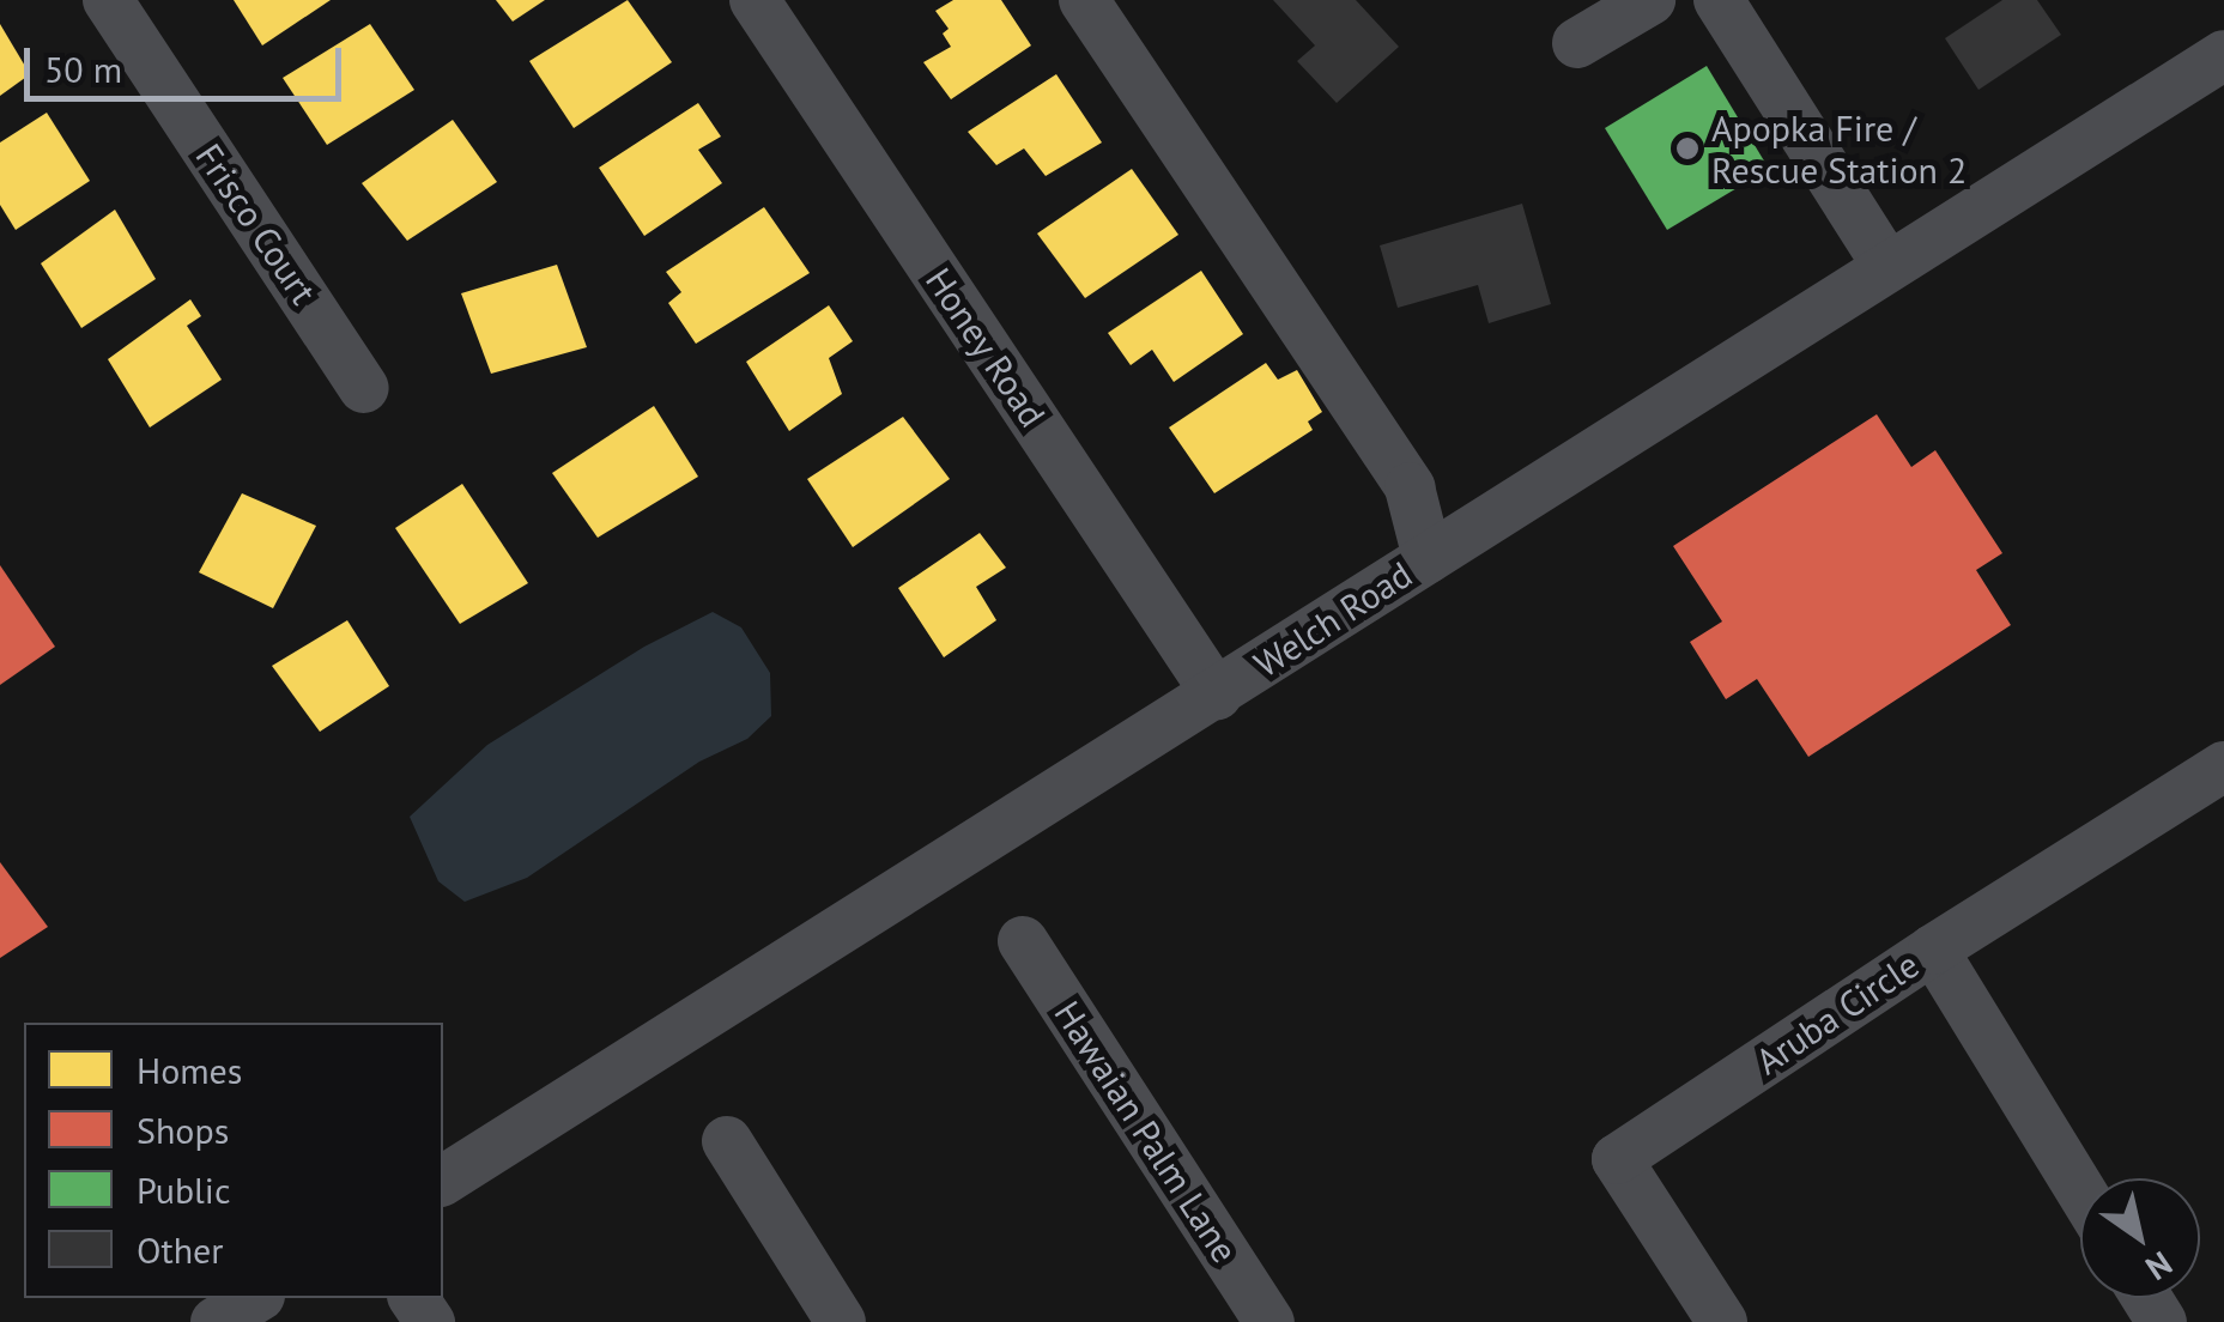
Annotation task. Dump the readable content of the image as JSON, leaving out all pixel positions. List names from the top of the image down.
{
  "streets": {
    "street": [
      "Frisco Court",
      "Honey Road",
      "Welch Road",
      "Aruba Circle",
      "Hawaian Palm Lane"
    ]
  },
  "crossings": [
    ["Honey Road", "Welch Road"]
  ],
  "places": ["Apopka Fire / Rescue Station 2"],
  "legend": [
    "Homes",
    "Shops",
    "Public",
    "Other"
  ],
  "scale_bar": "50 m",
  "north": "bottom right"
}
